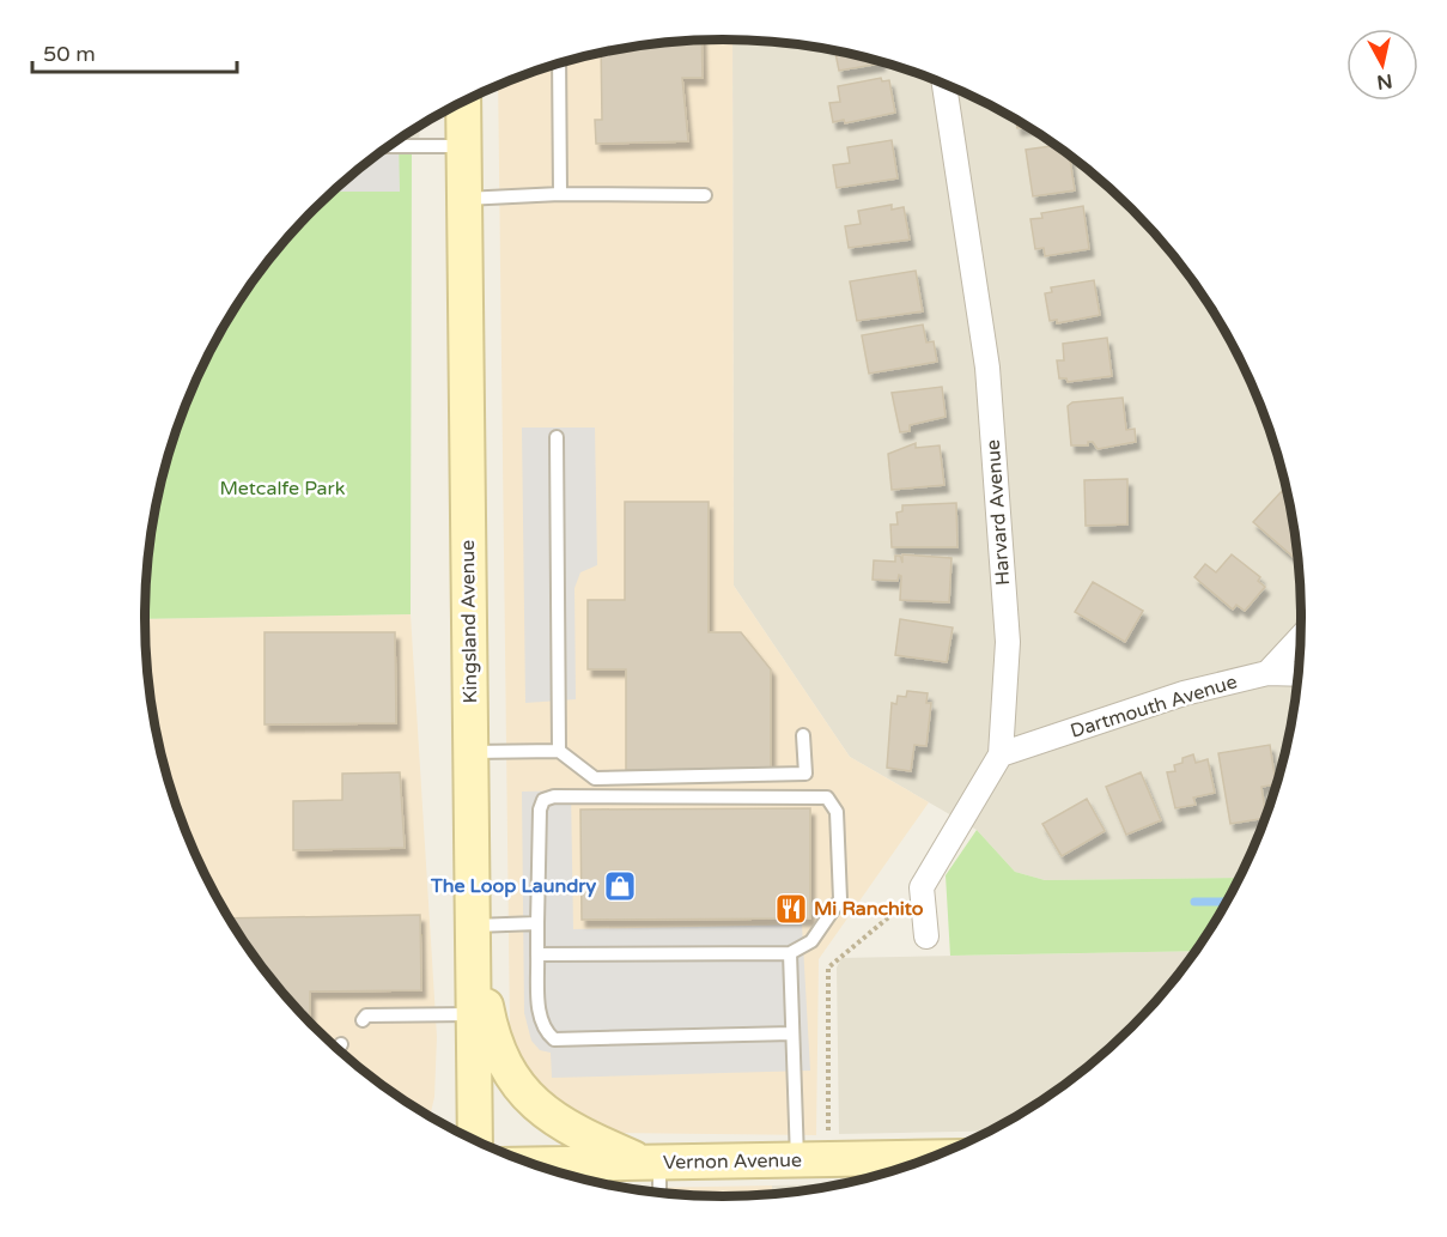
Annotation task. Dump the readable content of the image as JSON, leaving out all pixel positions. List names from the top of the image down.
{
  "streets": {
    "street": [
      "Harvard Avenue",
      "Kingsland Avenue",
      "Dartmouth Avenue",
      "Vernon Avenue"
    ]
  },
  "crossings": [
    ["Harvard Avenue", "Dartmouth Avenue"]
  ],
  "parks": ["Metcalfe Park"],
  "places": {
    "shop": ["The Loop Laundry"],
    "restaurant": ["Mi Ranchito"]
  },
  "scale_bar": "50 m",
  "north": "bottom"
}
